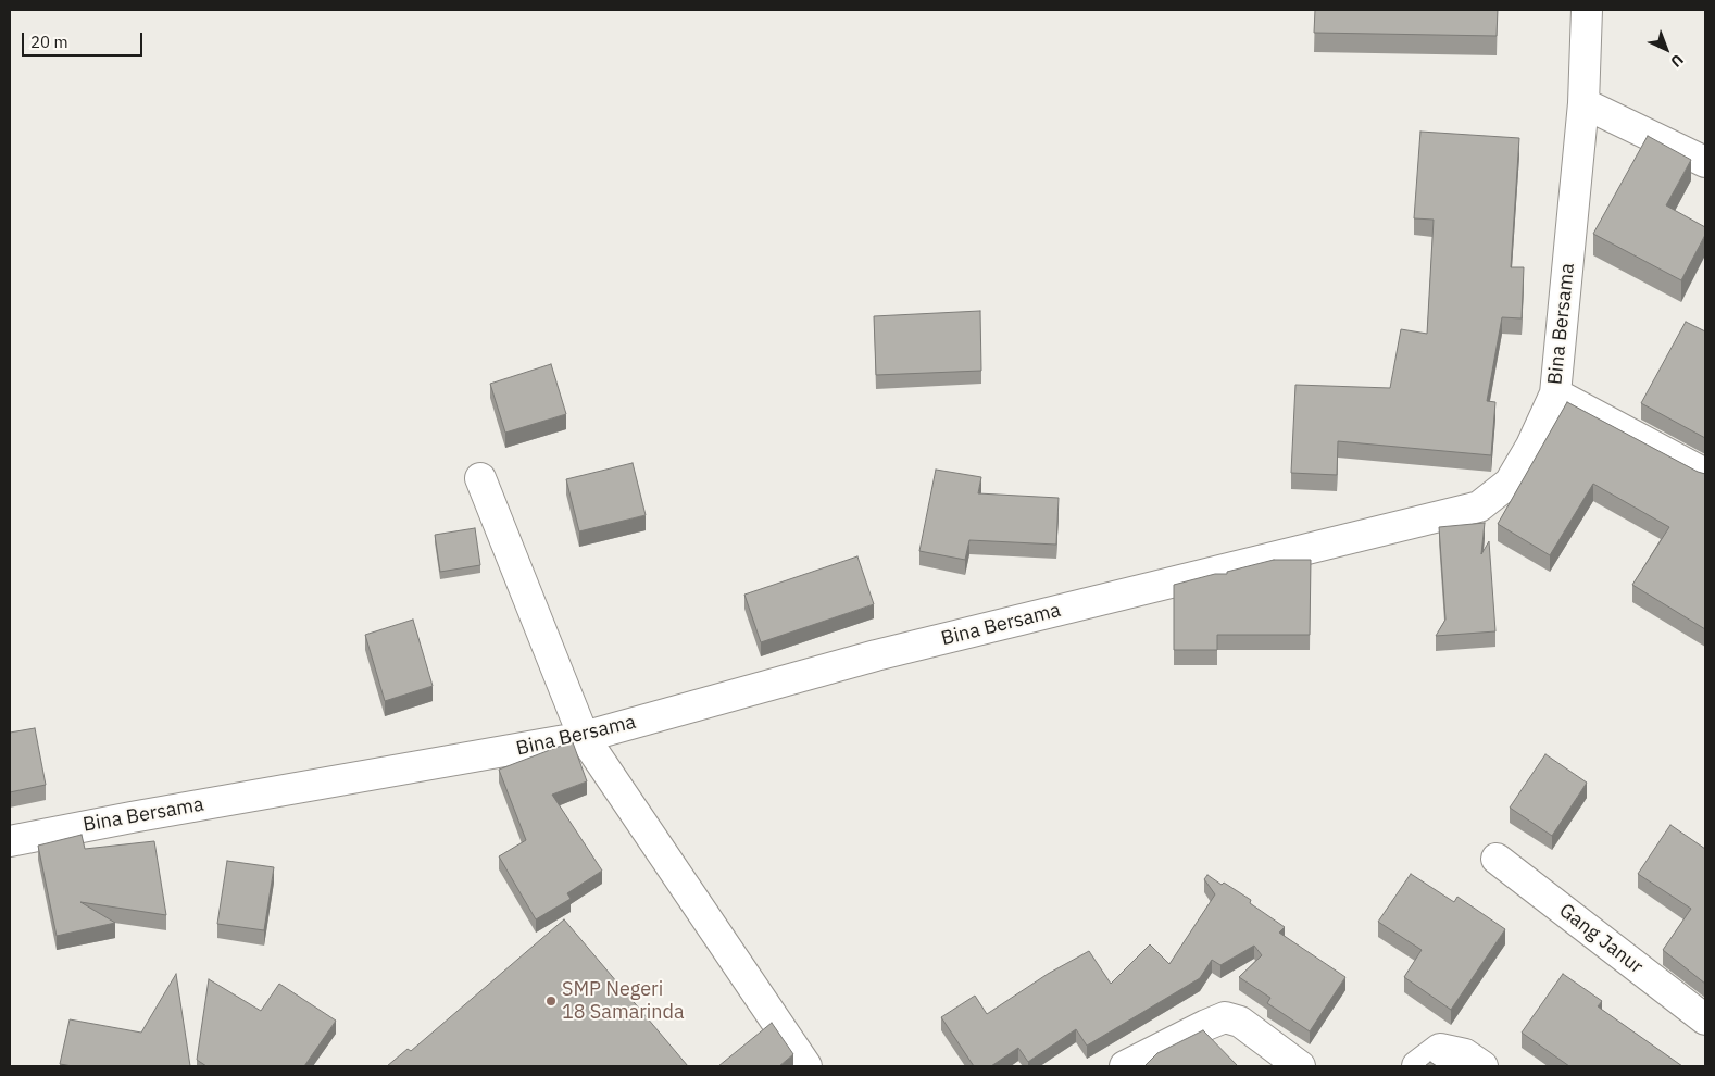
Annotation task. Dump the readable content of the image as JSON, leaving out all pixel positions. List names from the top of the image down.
{
  "streets": {
    "street": ["Bina Bersama", "Gang Janur"]
  },
  "places": ["SMP Negeri 18 Samarinda"],
  "scale_bar": "20 m",
  "north": "bottom right"
}
